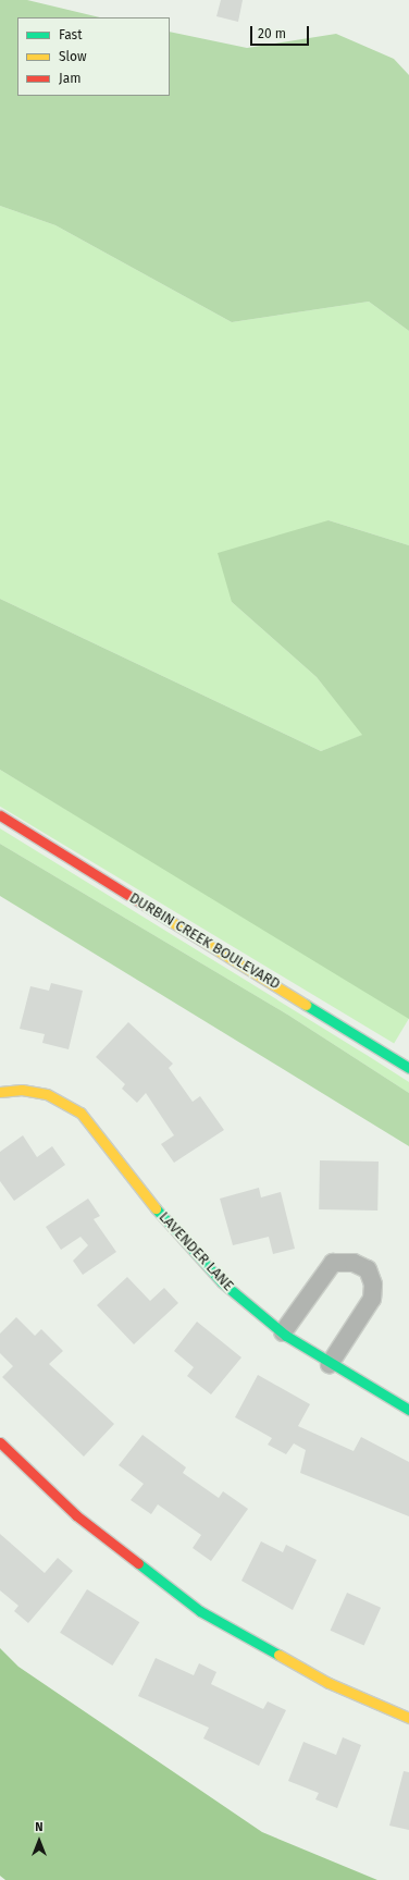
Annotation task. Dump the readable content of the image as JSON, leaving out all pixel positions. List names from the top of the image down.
{
  "streets": {
    "street": ["DURBIN CREEK BOULEVARD", "LAVENDER LANE"]
  },
  "legend": ["Fast", "Slow", "Jam"],
  "scale_bar": "20 m",
  "north": "top"
}
